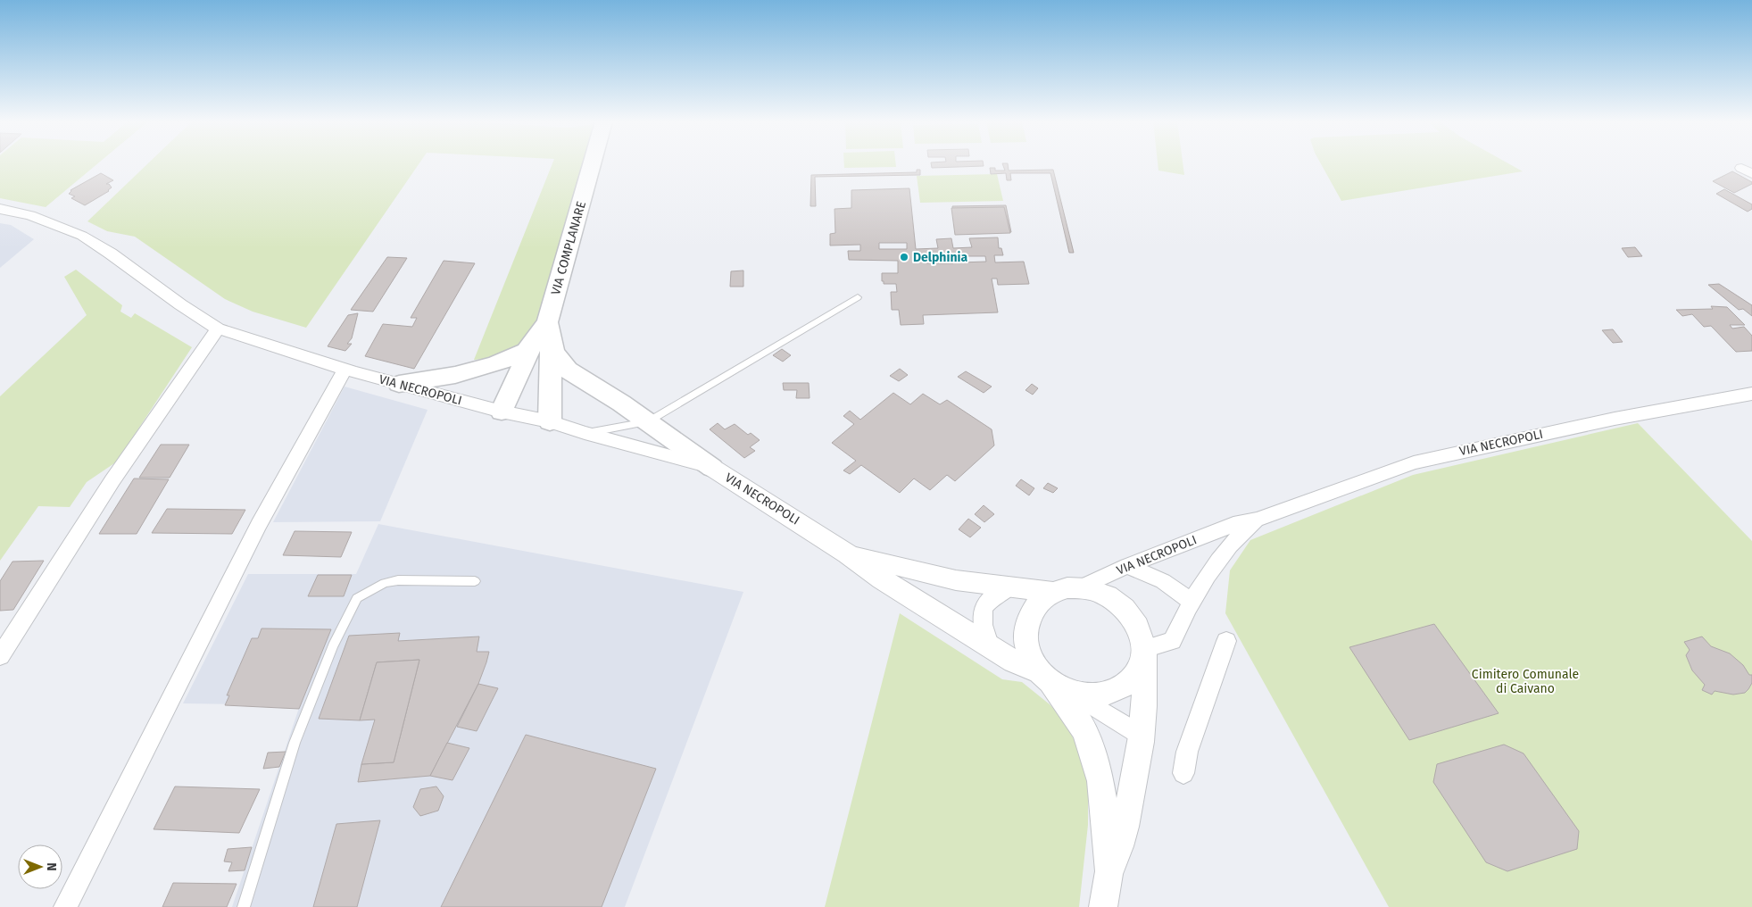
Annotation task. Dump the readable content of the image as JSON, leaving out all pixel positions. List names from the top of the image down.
{
  "streets": {
    "main road": ["VIA COMPLANARE"],
    "street": ["VIA NECROPOLI"]
  },
  "parks": ["Cimitero Comunale di Caivano"],
  "places": ["Delphinia"],
  "north": "right"
}
